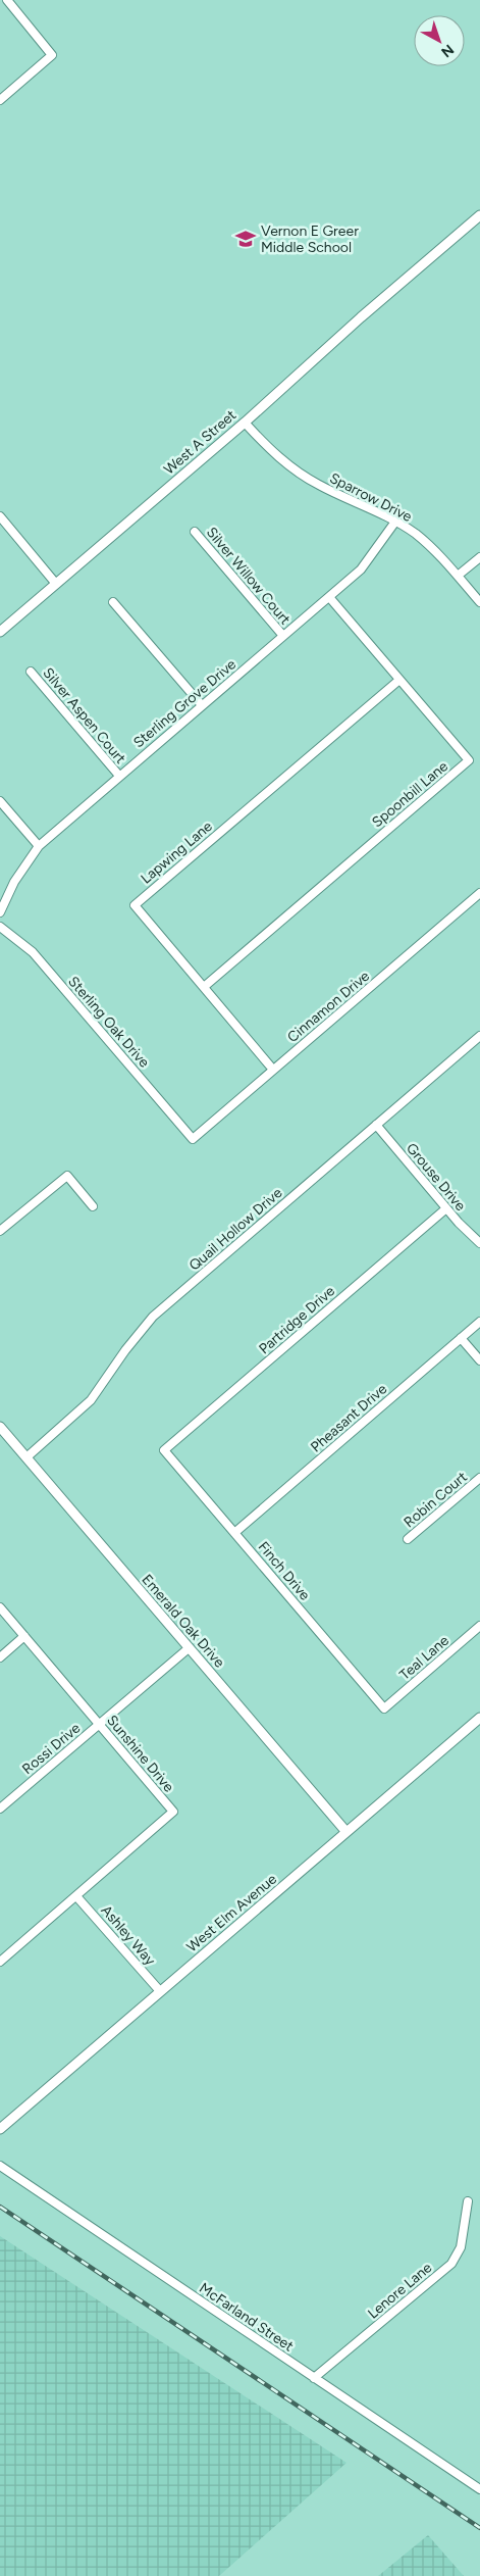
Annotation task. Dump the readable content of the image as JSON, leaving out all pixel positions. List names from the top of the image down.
{
  "streets": {
    "street": [
      "West A Street",
      "Sparrow Drive",
      "Silver Willow Court",
      "Sterling Grove Drive",
      "Silver Aspen Court",
      "Spoonbill Lane",
      "Lapwing Lane",
      "Cinnamon Drive",
      "Sterling Oak Drive",
      "Grouse Drive",
      "Quail Hollow Drive",
      "Partridge Drive",
      "Pheasant Drive",
      "Robin Court",
      "Finch Drive",
      "Emerald Oak Drive",
      "Teal Lane",
      "Rossi Drive",
      "Sunshine Drive",
      "West Elm Avenue",
      "Ashley Way",
      "Lenore Lane",
      "McFarland Street"
    ]
  },
  "crossings": [
    ["West A Street", "Sparrow Drive"],
    ["Sparrow Drive", "Sterling Grove Drive"],
    ["Silver Willow Court", "Sterling Grove Drive"],
    ["Sterling Grove Drive", "Silver Aspen Court"],
    ["Sterling Grove Drive", "Spoonbill Lane"],
    ["Spoonbill Lane", "Lapwing Lane"],
    ["Lapwing Lane", "Cinnamon Drive"],
    ["Cinnamon Drive", "Sterling Oak Drive"],
    ["Grouse Drive", "Quail Hollow Drive"],
    ["Grouse Drive", "Partridge Drive"],
    ["Quail Hollow Drive", "Emerald Oak Drive"],
    ["Partridge Drive", "Finch Drive"],
    ["Pheasant Drive", "Finch Drive"],
    ["Finch Drive", "Teal Lane"],
    ["Emerald Oak Drive", "Rossi Drive"],
    ["Emerald Oak Drive", "West Elm Avenue"],
    ["Rossi Drive", "Sunshine Drive"],
    ["Sunshine Drive", "Ashley Way"],
    ["West Elm Avenue", "Ashley Way"],
    ["Lenore Lane", "McFarland Street"]
  ],
  "places": {
    "school or university": ["Vernon E Greer Middle School"]
  },
  "north": "bottom right"
}
